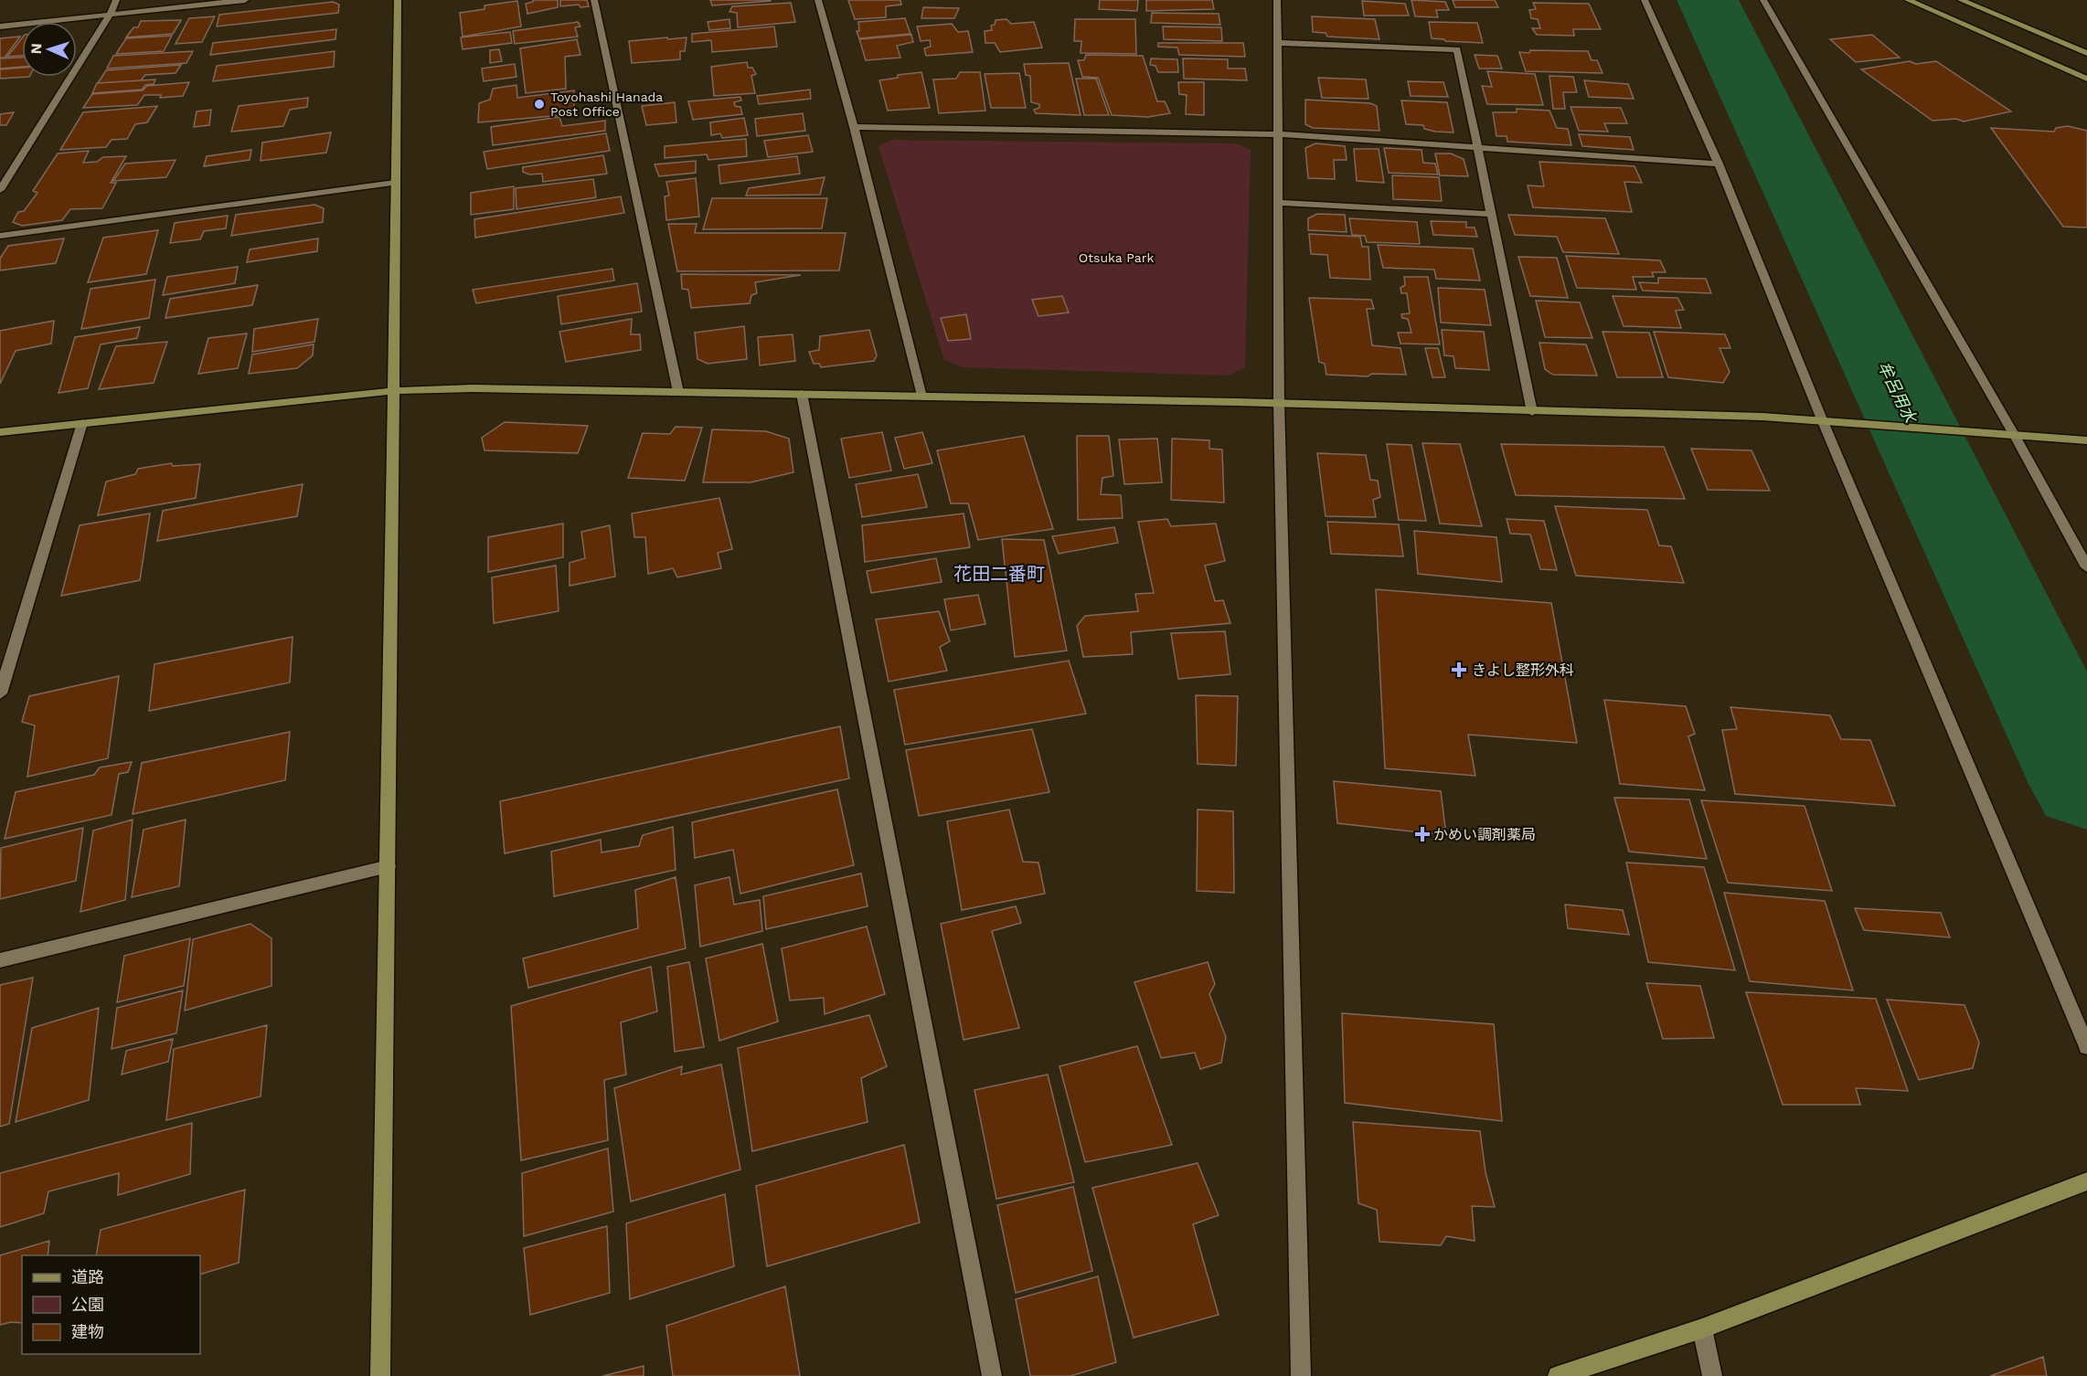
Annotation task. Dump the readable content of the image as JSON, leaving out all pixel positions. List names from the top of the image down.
{
  "districts": ["花田二番町"],
  "water": ["牟呂用水"],
  "parks": ["Otsuka Park"],
  "places": {
    "other": ["Toyohashi Hanada Post Office"],
    "health": ["きよし整形外科", "かめい調剤薬局"]
  },
  "legend": ["道路", "公園", "建物"],
  "north": "left"
}
